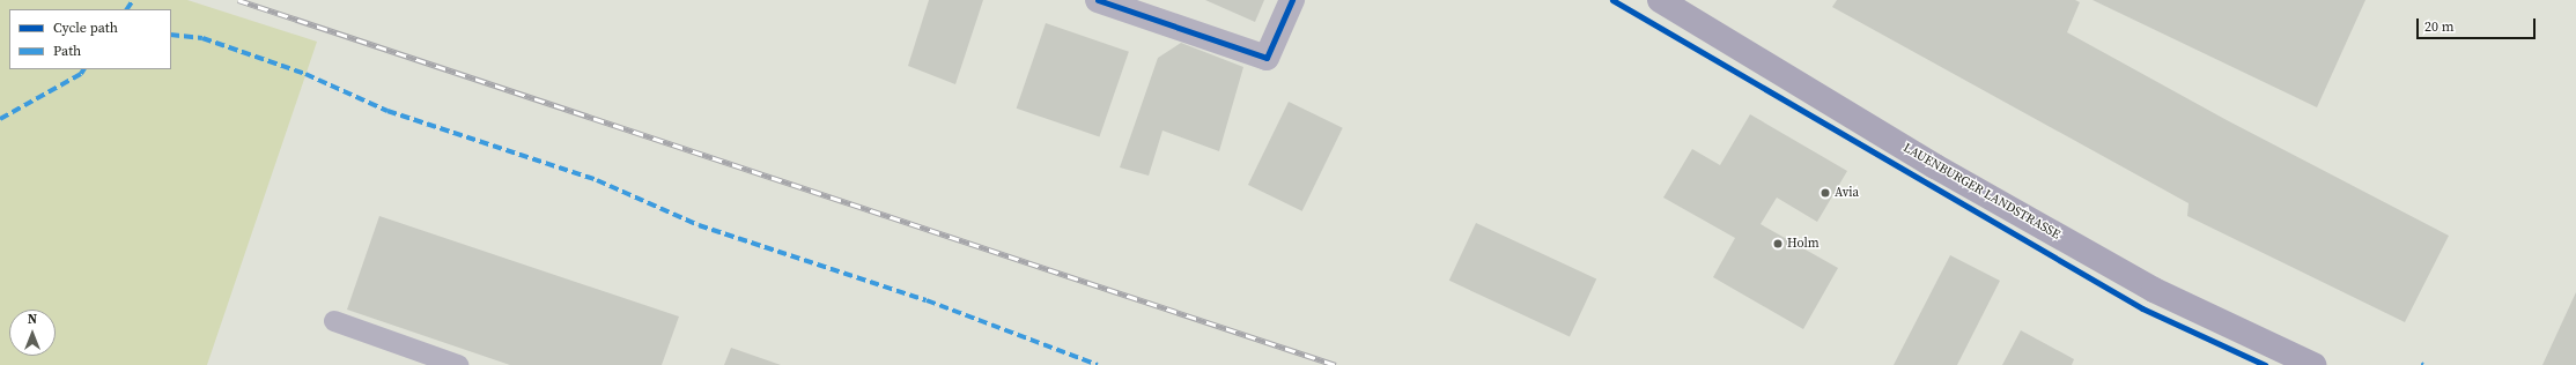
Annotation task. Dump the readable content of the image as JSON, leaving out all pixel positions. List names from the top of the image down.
{
  "streets": {
    "main road": ["LAUENBURGER LANDSTRASSE"]
  },
  "places": ["Avia", "Holm"],
  "legend": ["Cycle path", "Path"],
  "scale_bar": "20 m",
  "north": "top"
}
